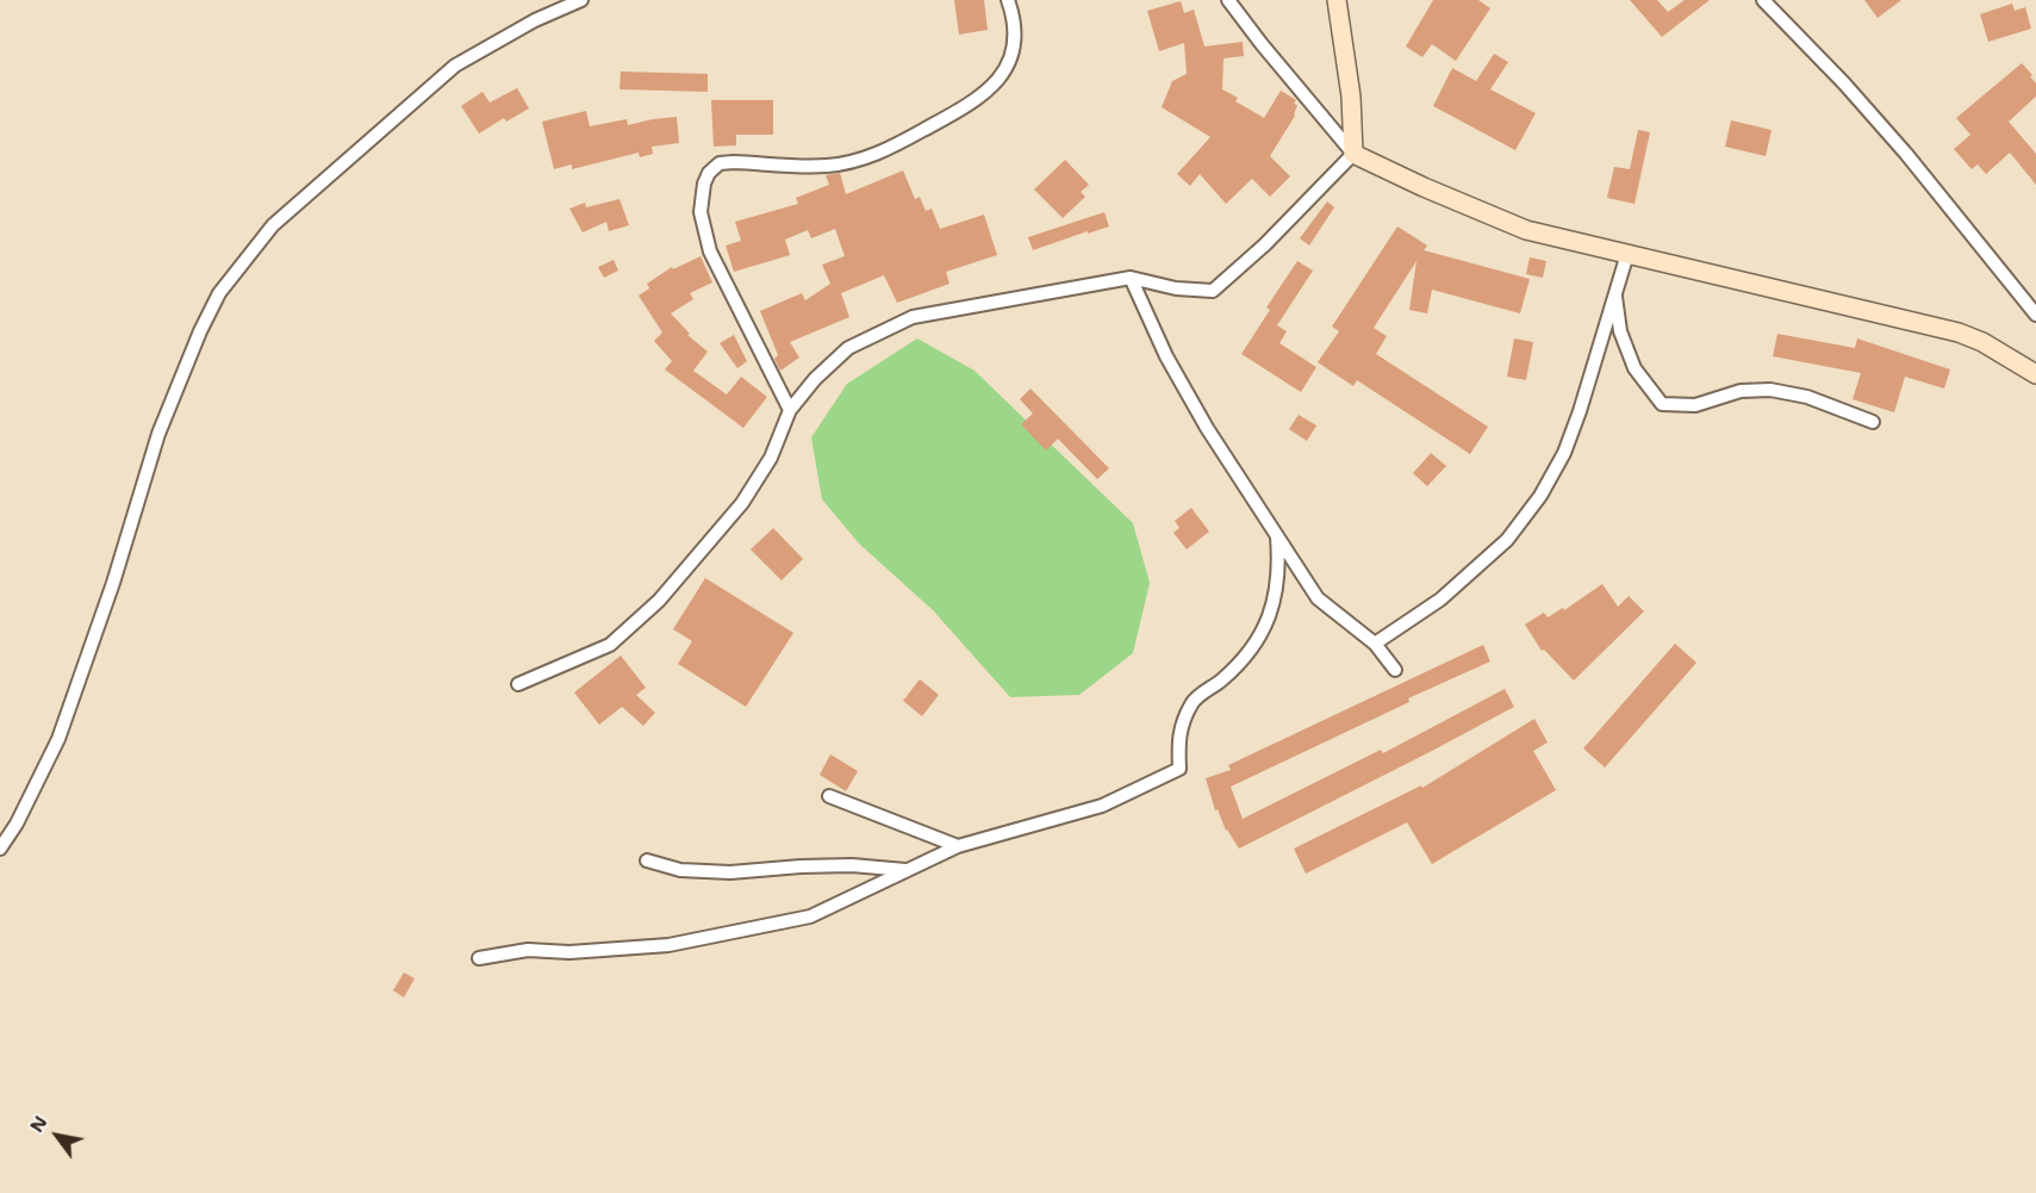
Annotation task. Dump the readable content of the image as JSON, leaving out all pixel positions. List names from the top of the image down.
{
  "north": "top left"
}
